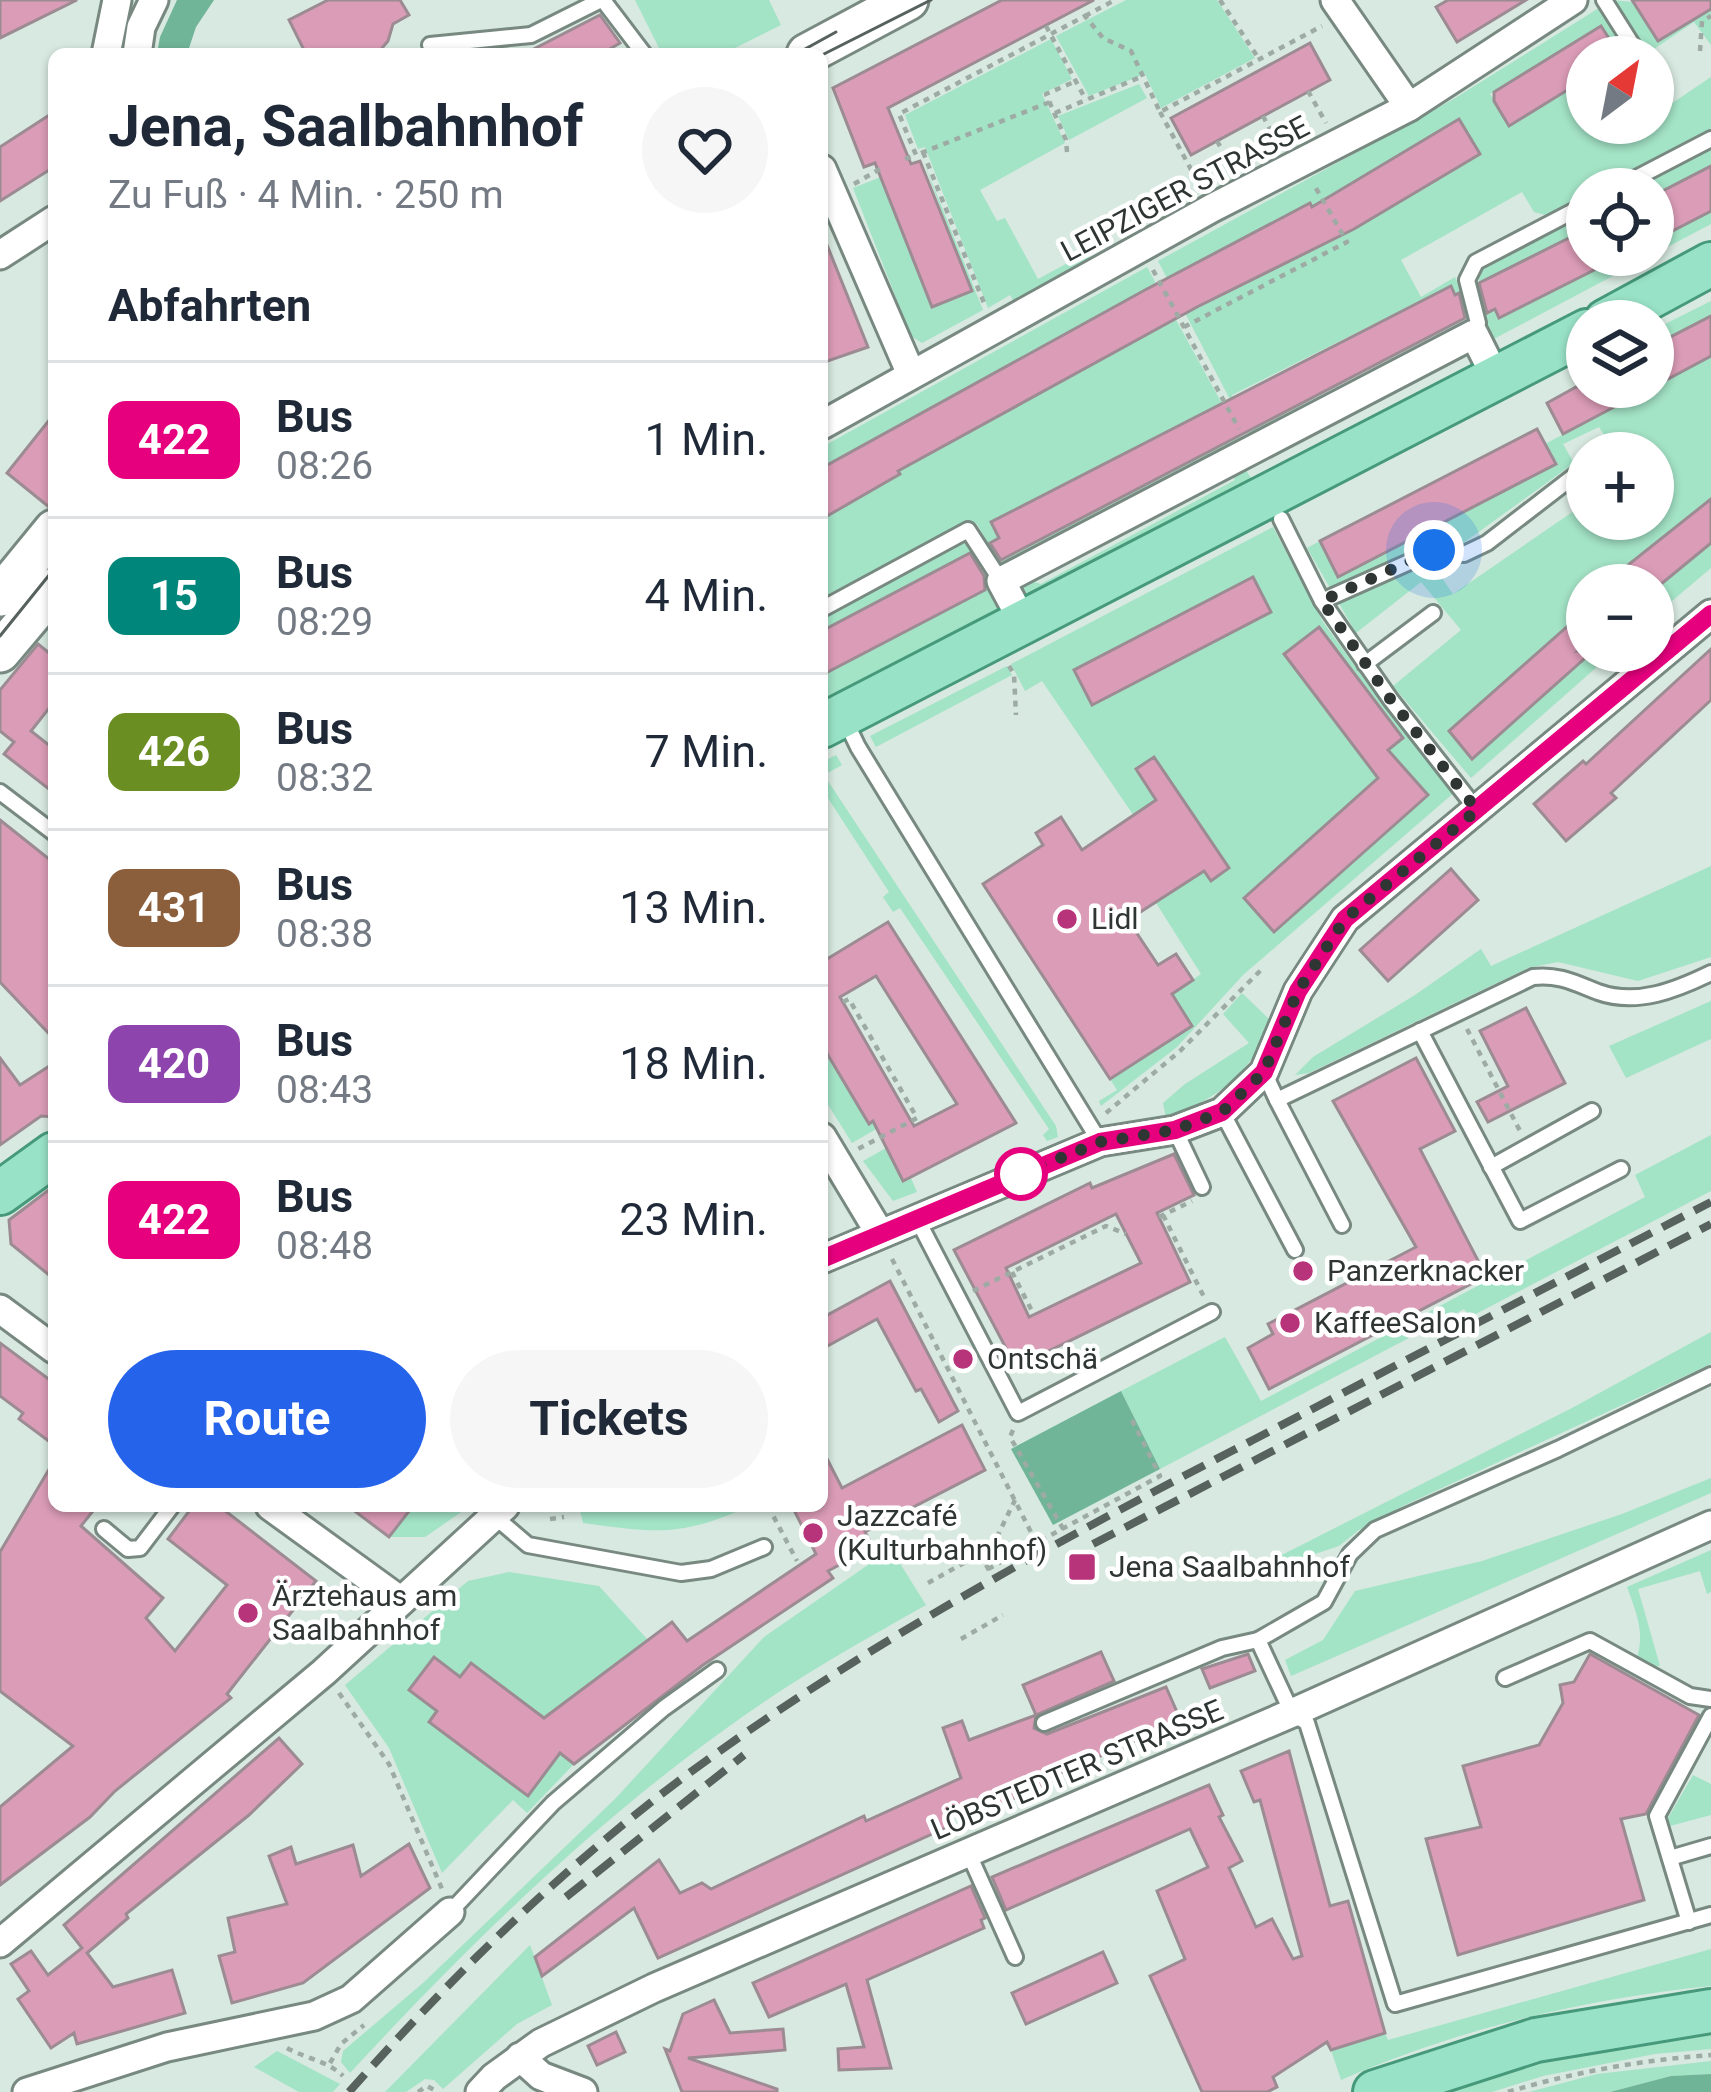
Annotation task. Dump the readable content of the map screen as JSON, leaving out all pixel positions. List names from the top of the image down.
{
  "streets": {
    "street": ["LEIPZIGER STRASSE", "LÖBSTEDTER STRASSE"]
  },
  "places": {
    "other": [
      "Lidl",
      "Panzerknacker",
      "KaffeeSalon",
      "Ontschä",
      "Jazzcafé (Kulturbahnhof)",
      "Ärztehaus am Saalbahnhof"
    ],
    "transit": ["Jena Saalbahnhof"]
  },
  "lines": ["bus line 422"],
  "north": "top right",
  "page": {
    "map_buttons": ["+", "−"],
    "heading": [
      ["Jena, Saalbahnhof", "Zu Fuß · 4 Min. · 250 m"],
      "Abfahrten"
    ],
    "list": [
      {
        "mark": "422",
        "name": "Bus",
        "note": "08:26",
        "value": "1 Min."
      },
      {
        "mark": "15",
        "name": "Bus",
        "note": "08:29",
        "value": "4 Min."
      },
      {
        "mark": "426",
        "name": "Bus",
        "note": "08:32",
        "value": "7 Min."
      },
      {
        "mark": "431",
        "name": "Bus",
        "note": "08:38",
        "value": "13 Min."
      },
      {
        "mark": "420",
        "name": "Bus",
        "note": "08:43",
        "value": "18 Min."
      },
      {
        "mark": "422",
        "name": "Bus",
        "note": "08:48",
        "value": "23 Min."
      }
    ],
    "buttons": ["Route", "Tickets"]
  }
}
